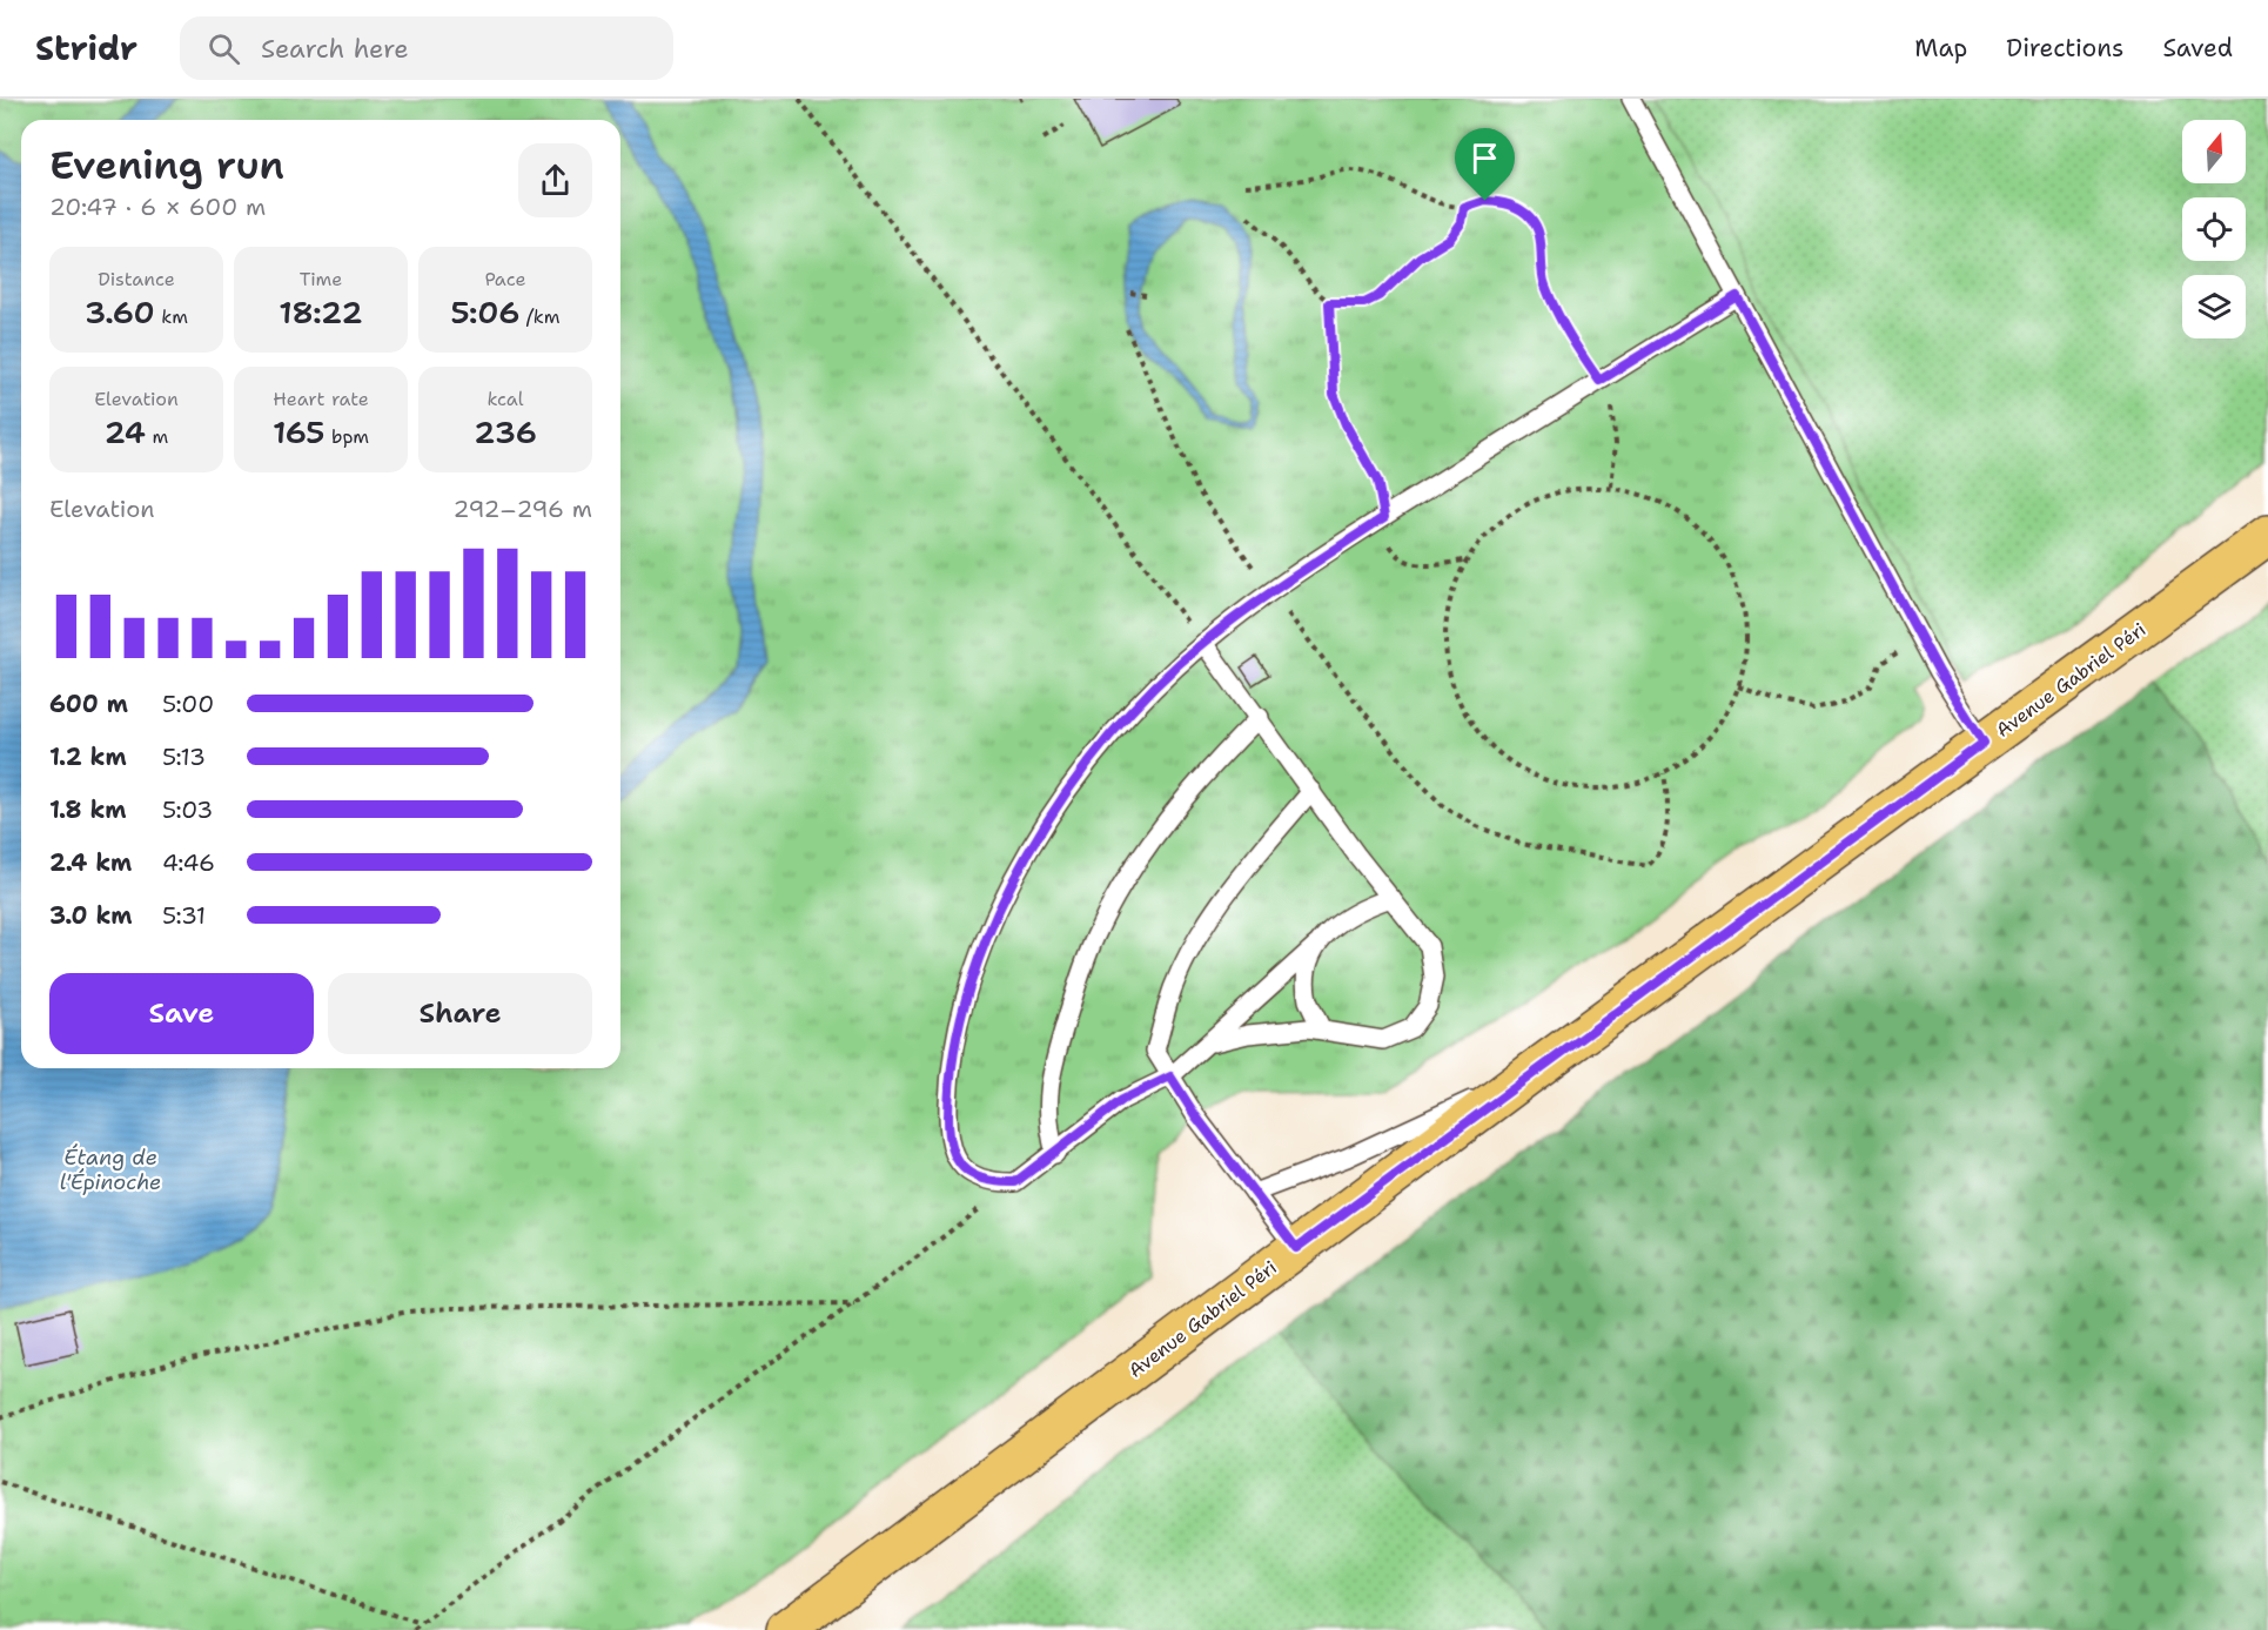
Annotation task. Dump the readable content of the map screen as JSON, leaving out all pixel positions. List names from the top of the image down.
{
  "streets": {
    "main road": ["Avenue Gabriel Péri"]
  },
  "water": ["Étang de l'Épinoche"],
  "north": "top",
  "page": {
    "header": "Stridr",
    "search": "Search here",
    "nav": ["Map", "Directions", "Saved"],
    "heading": ["Evening run", "20:47 · 6 × 600 m"],
    "stats": [
      ["Distance", "3.60 km"],
      ["Time", "18:22"],
      ["Pace", "5:06 /km"],
      ["Elevation", "24 m"],
      ["Heart rate", "165 bpm"],
      ["kcal", "236"]
    ],
    "chart": ["Elevation", "292–296 m"],
    "list": [
      {
        "name": "600 m",
        "note": "5:00"
      },
      {
        "name": "1.2 km",
        "note": "5:13"
      },
      {
        "name": "1.8 km",
        "note": "5:03"
      },
      {
        "name": "2.4 km",
        "note": "4:46"
      },
      {
        "name": "3.0 km",
        "note": "5:31"
      }
    ],
    "buttons": ["Save", "Share"]
  }
}
